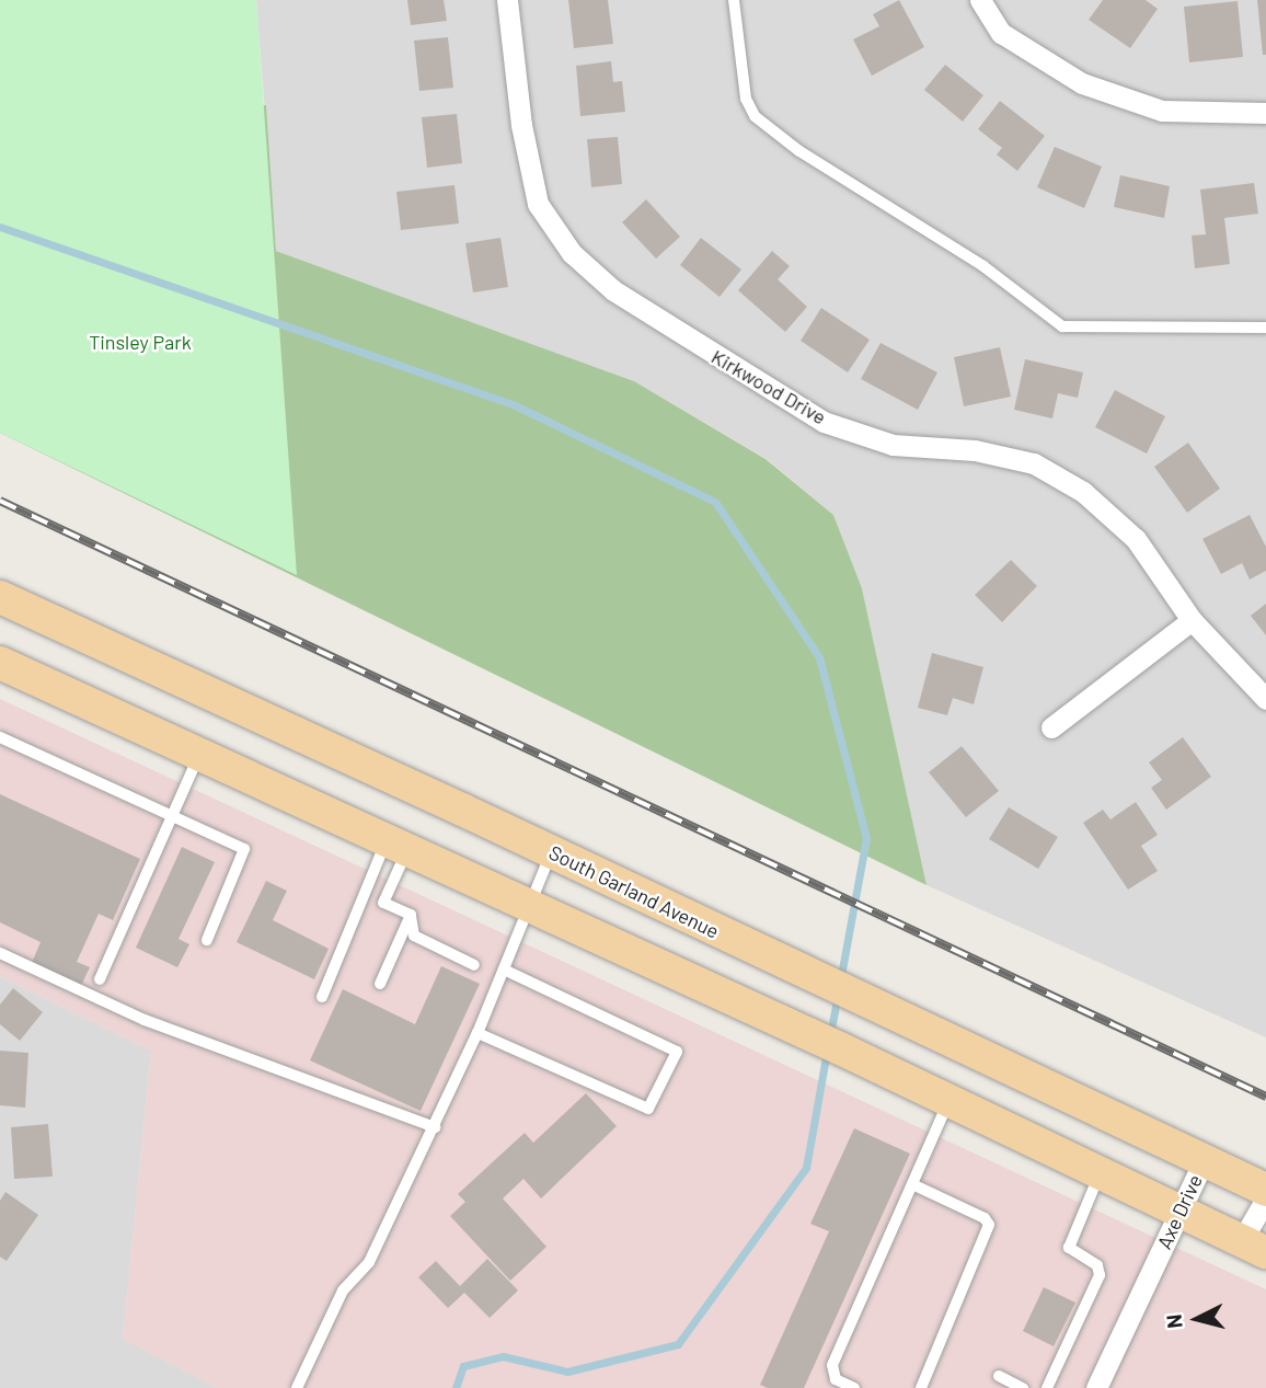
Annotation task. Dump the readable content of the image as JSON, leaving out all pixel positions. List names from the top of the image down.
{
  "streets": {
    "main road": ["South Garland Avenue"],
    "street": ["Kirkwood Drive", "Axe Drive"]
  },
  "crossings": [
    ["South Garland Avenue", "Axe Drive"]
  ],
  "parks": ["Tinsley Park"],
  "north": "left"
}
